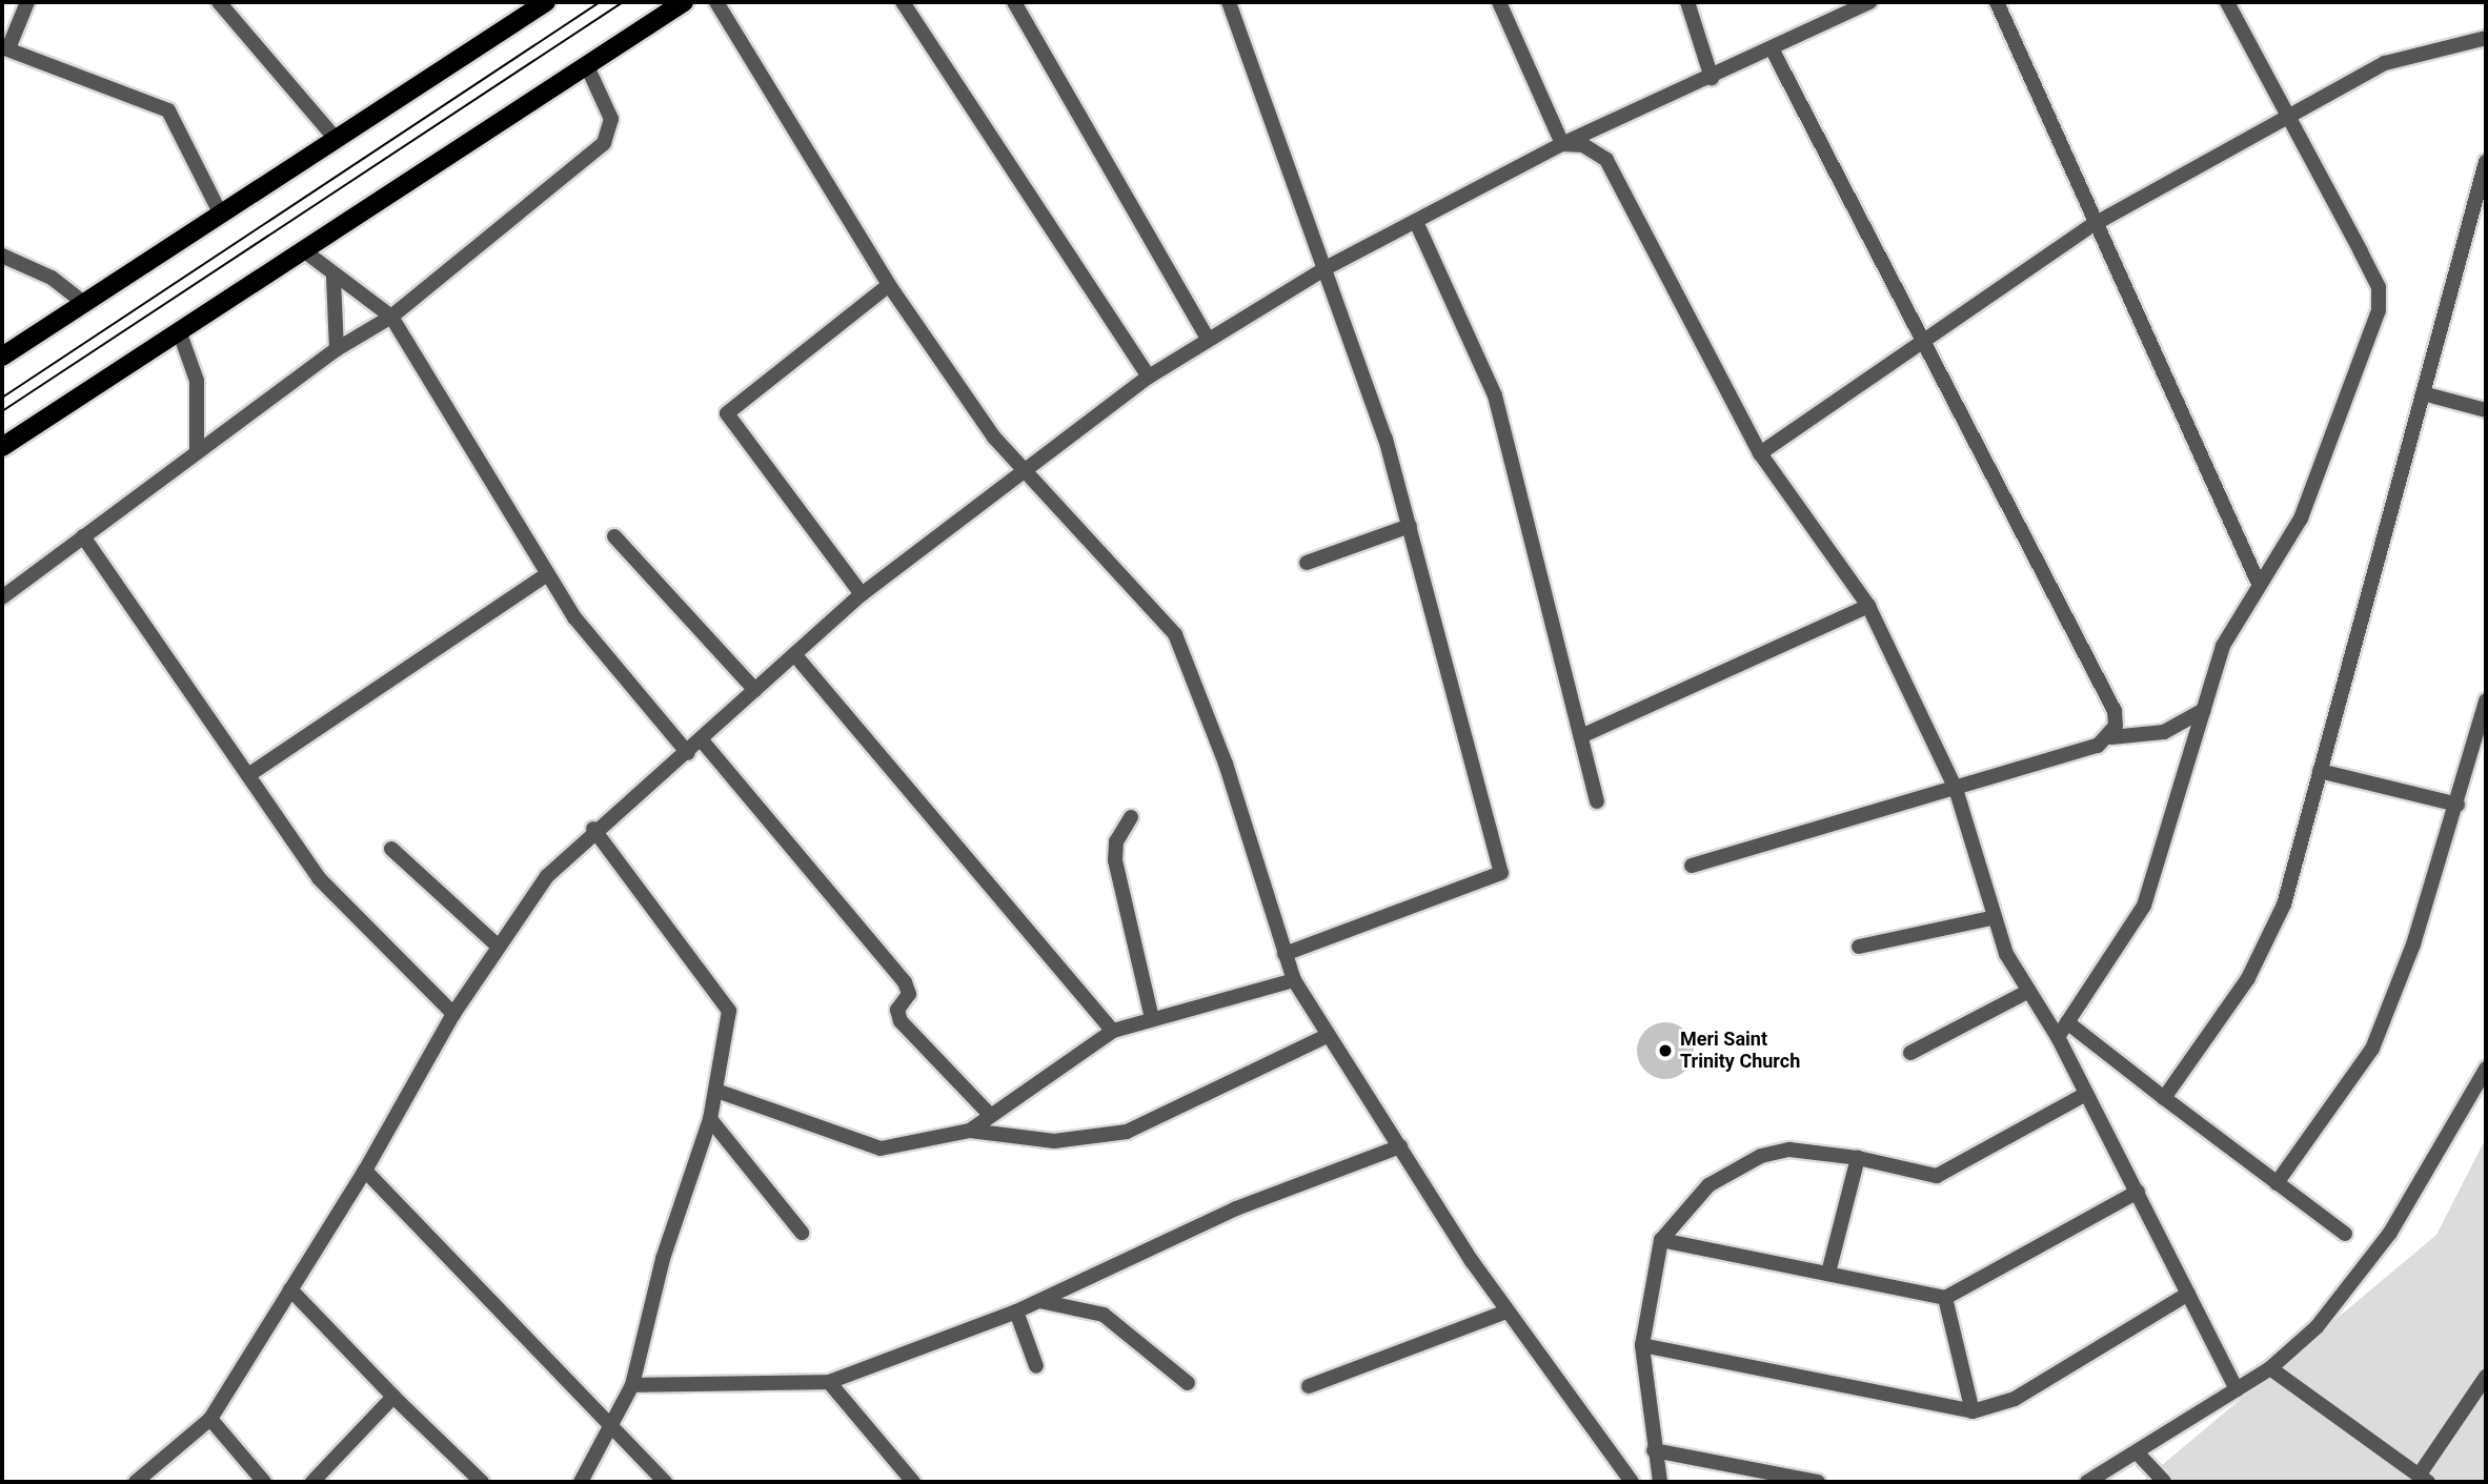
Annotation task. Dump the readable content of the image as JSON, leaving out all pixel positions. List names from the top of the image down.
{
  "places": ["Meri Saint Trinity Church"]
}
